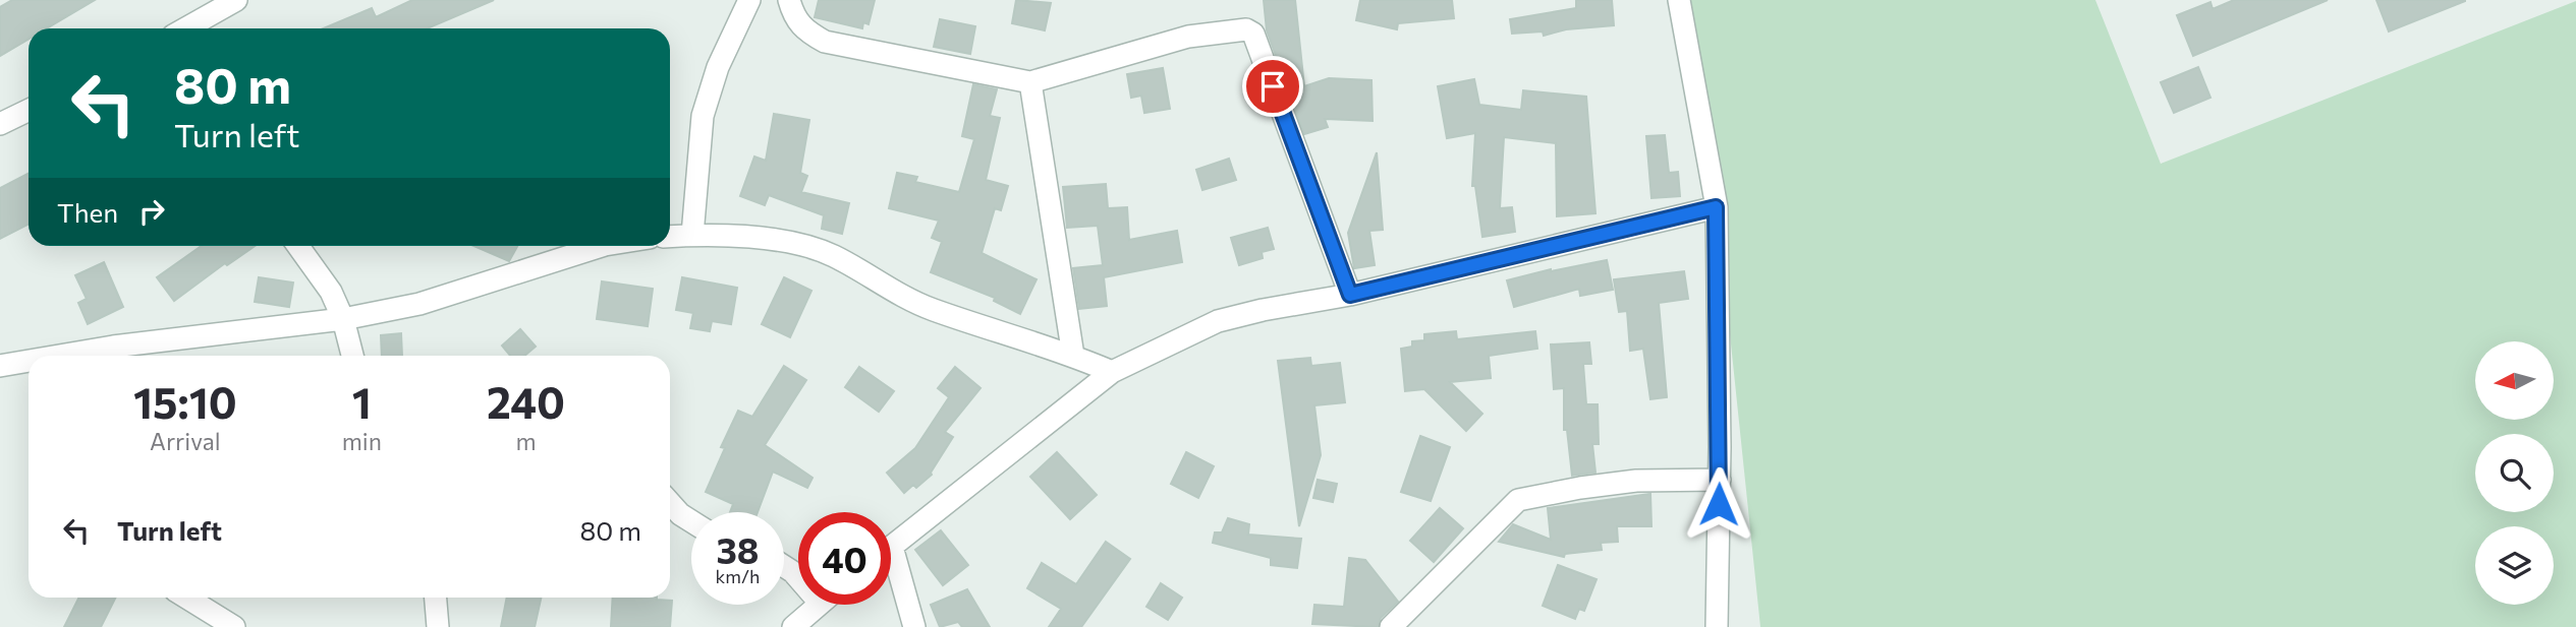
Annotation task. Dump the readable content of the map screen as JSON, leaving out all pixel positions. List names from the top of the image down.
{
  "north": "left",
  "page": {
    "turn": ["80 m", "Turn left"],
    "then": "Then",
    "eta": [
      "15:10",
      "Arrival",
      "1",
      "min",
      "240",
      "m"
    ],
    "list": [
      {
        "name": "Turn left",
        "value": "80 m"
      }
    ],
    "speed": "38 km/h",
    "limit": "40"
  }
}
